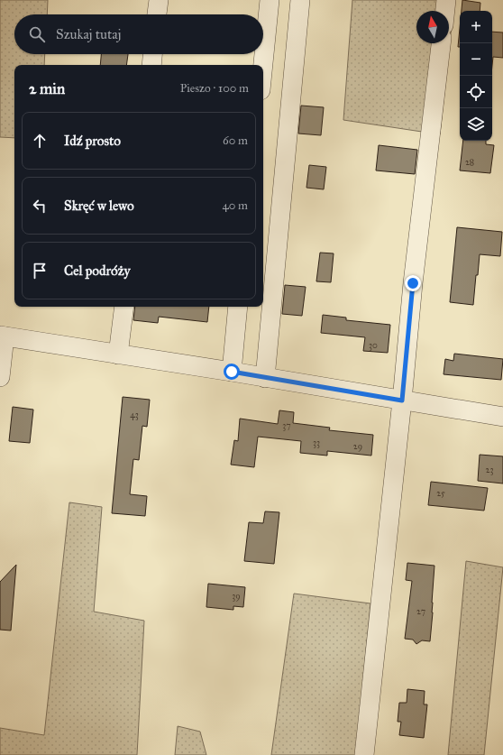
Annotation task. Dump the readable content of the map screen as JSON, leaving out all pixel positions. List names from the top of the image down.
{
  "house_numbers": [
    "28",
    "30",
    "43",
    "37",
    "33",
    "29",
    "23",
    "25",
    "39",
    "27"
  ],
  "north": "top",
  "page": {
    "map_buttons": ["+", "−"],
    "search": "Szukaj tutaj",
    "heading": ["2 min", "Pieszo · 100 m"],
    "list": [
      ["Idź prosto", "60 m"],
      ["Skręć w lewo", "40 m"],
      "Cel podróży"
    ]
  }
}
